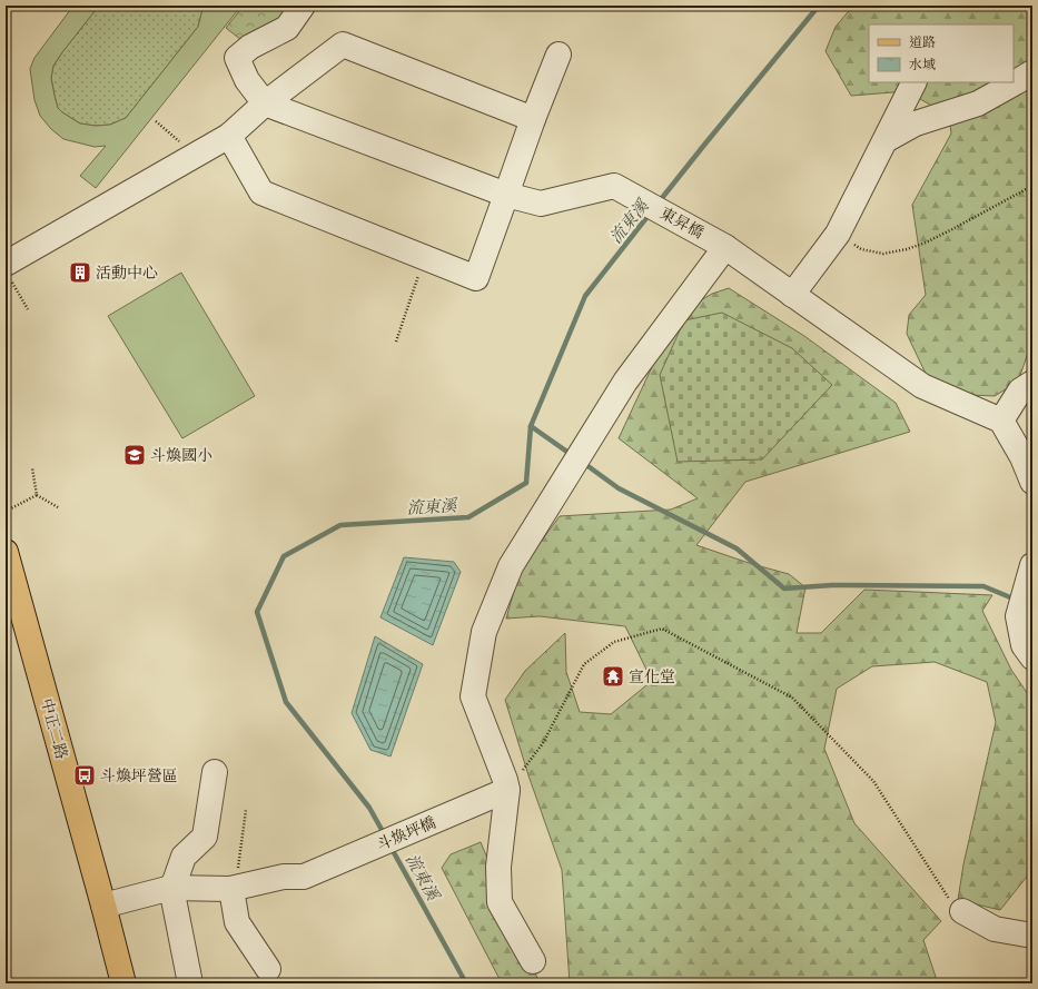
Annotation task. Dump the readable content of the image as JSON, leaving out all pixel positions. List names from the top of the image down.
{
  "streets": {
    "main road": ["中正二路"],
    "lane": ["東昇橋", "斗煥坪橋"]
  },
  "water": ["流東溪"],
  "places": {
    "building": ["活動中心"],
    "school or university": ["斗煥國小"],
    "temple": ["宣化堂"],
    "bus stop": ["斗煥坪營區"]
  },
  "legend": ["道路", "水域"]
}
